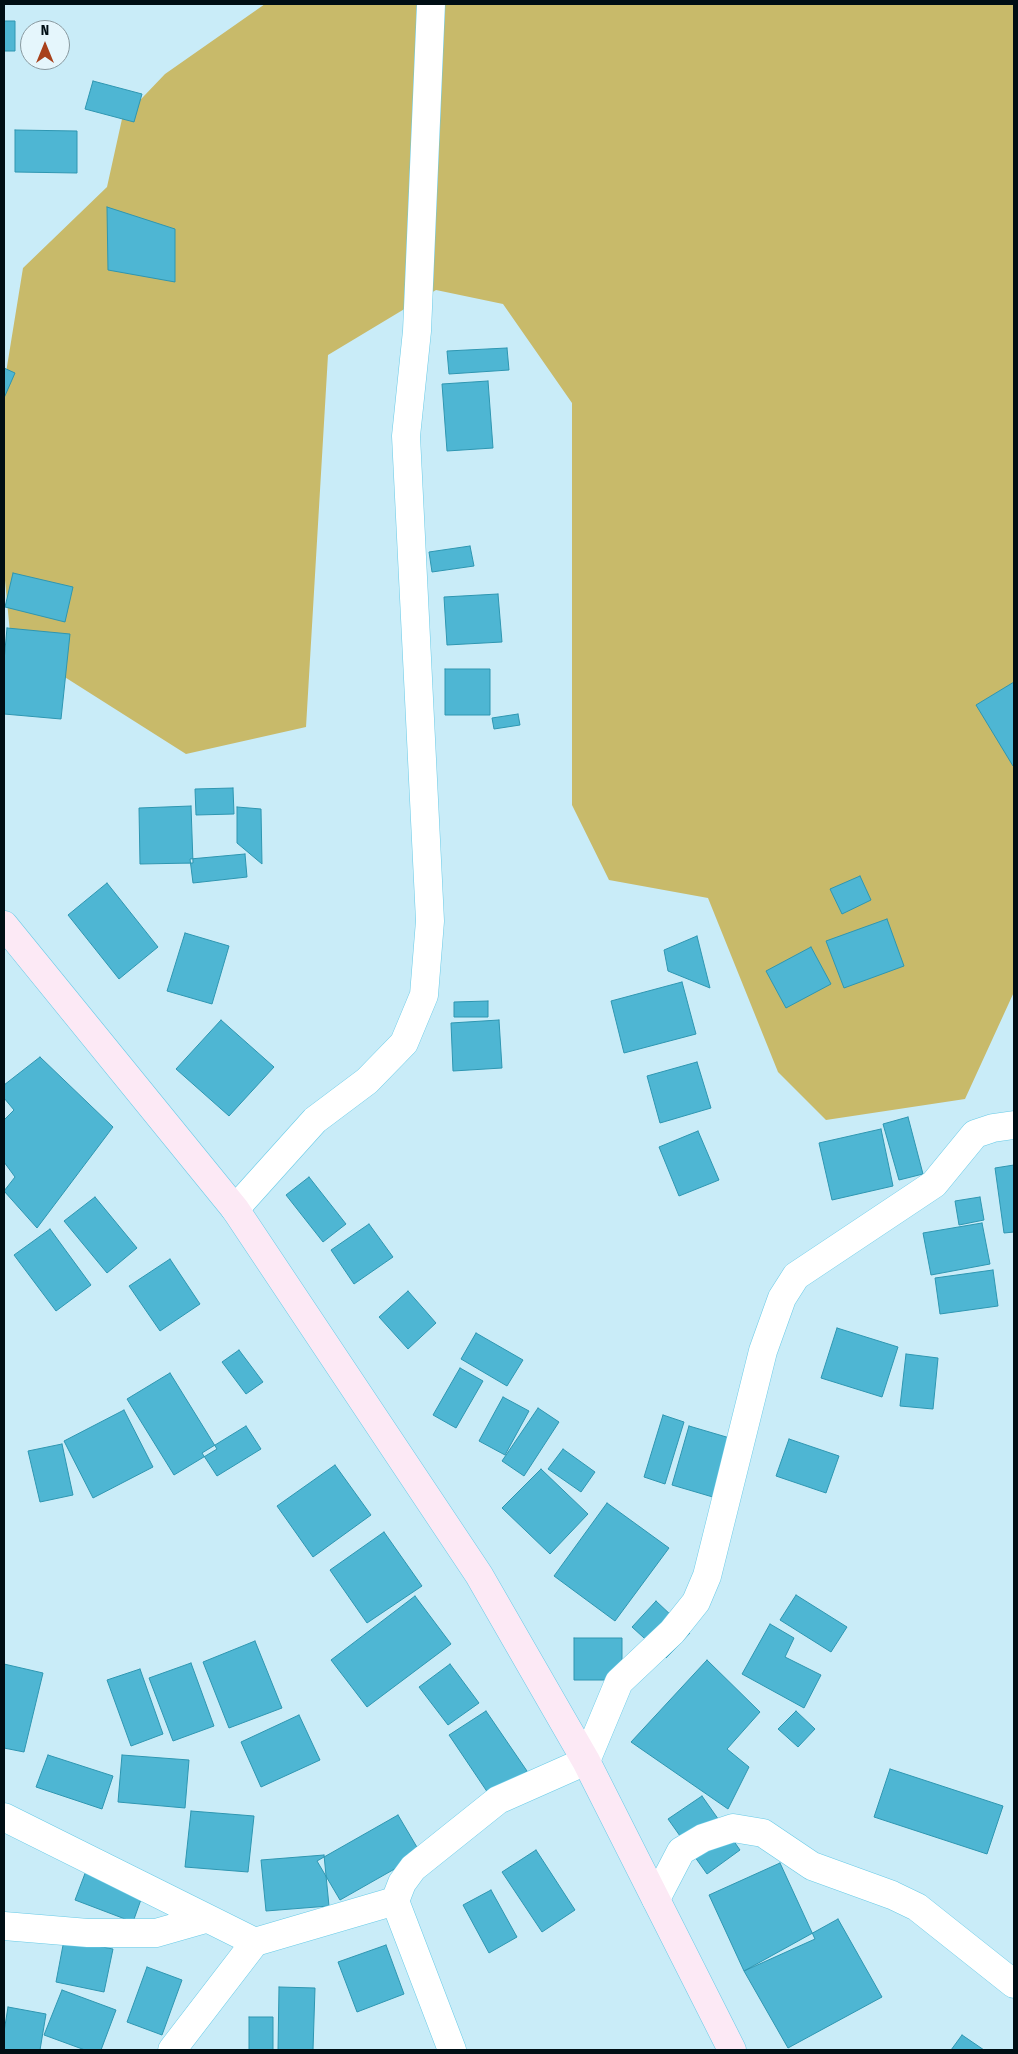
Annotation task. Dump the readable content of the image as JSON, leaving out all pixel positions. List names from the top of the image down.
{
  "north": "top"
}
